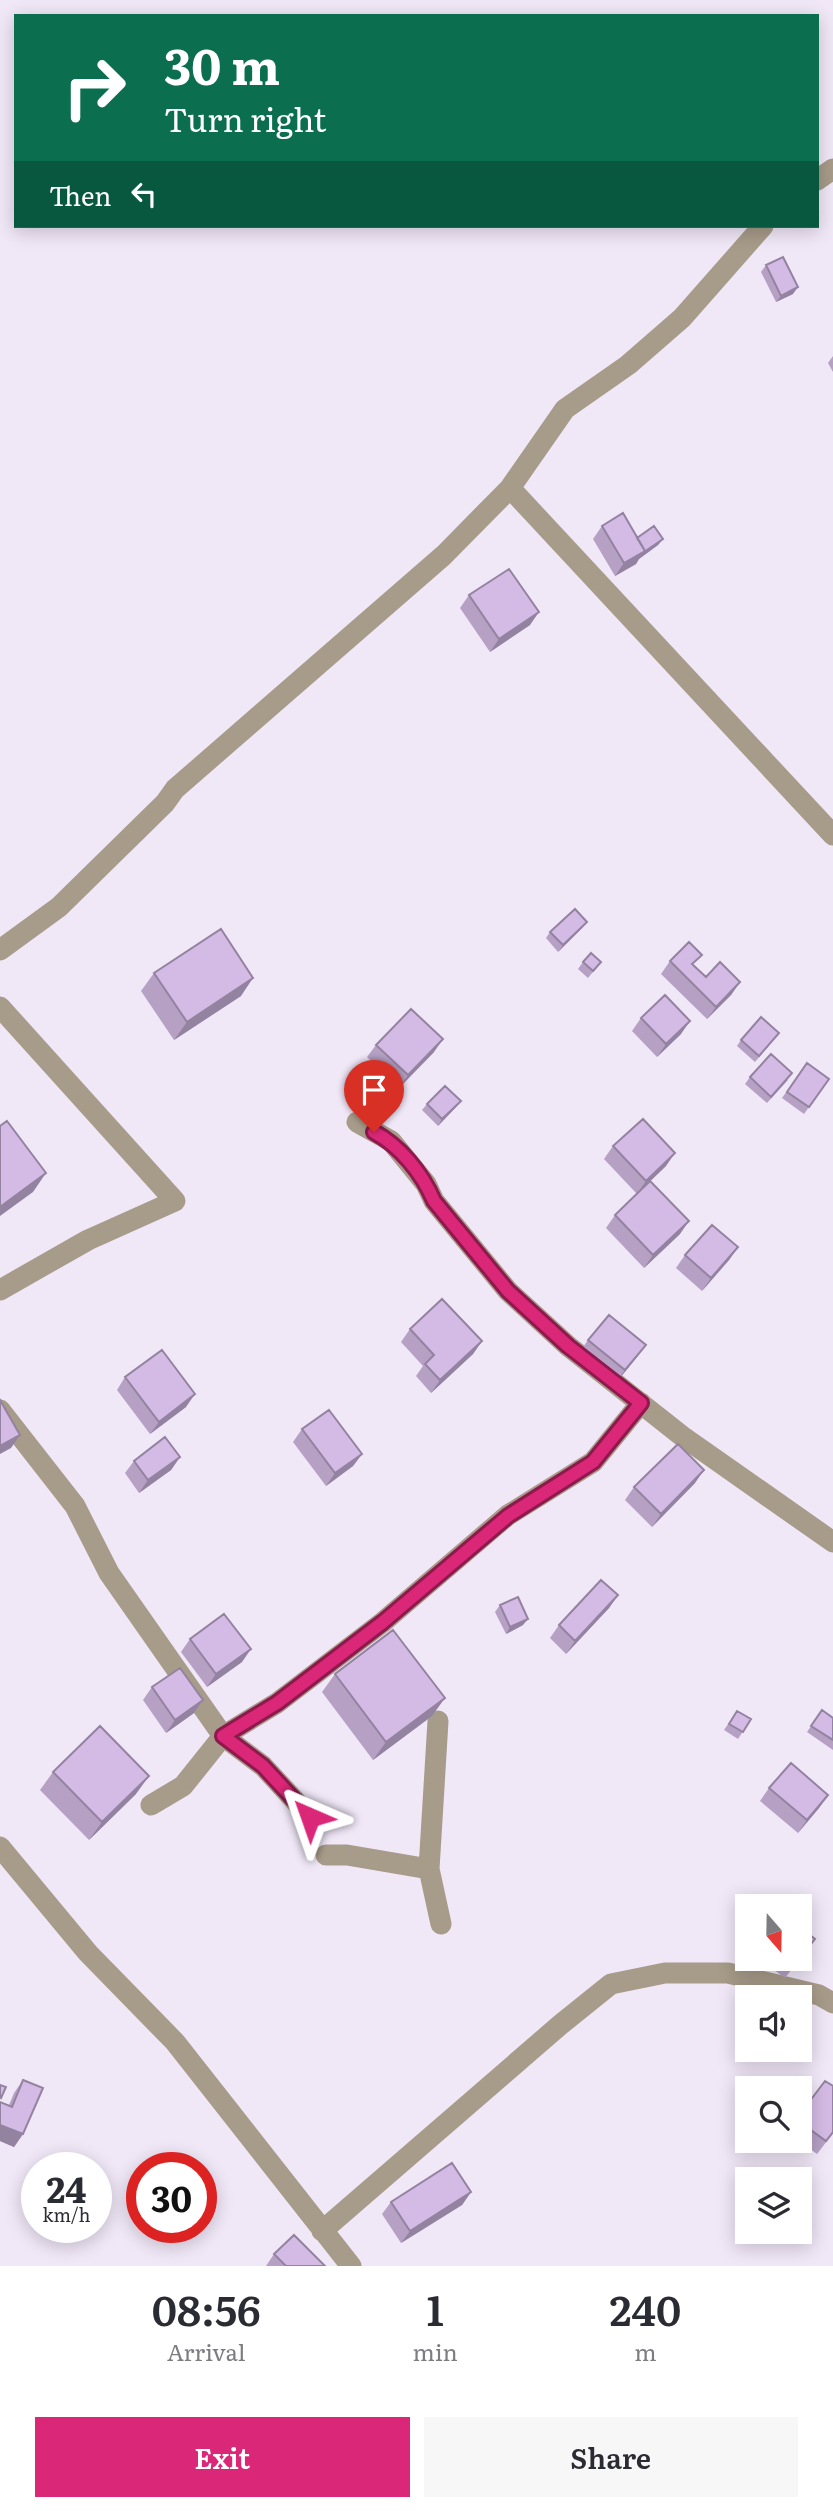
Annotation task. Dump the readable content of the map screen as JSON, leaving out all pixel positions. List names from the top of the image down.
{
  "north": "bottom",
  "page": {
    "turn": ["30 m", "Turn right"],
    "then": "Then",
    "speed": "24 km/h",
    "limit": "30",
    "eta": [
      "08:56",
      "Arrival",
      "1",
      "min",
      "240",
      "m"
    ],
    "buttons": ["Exit", "Share"]
  }
}
